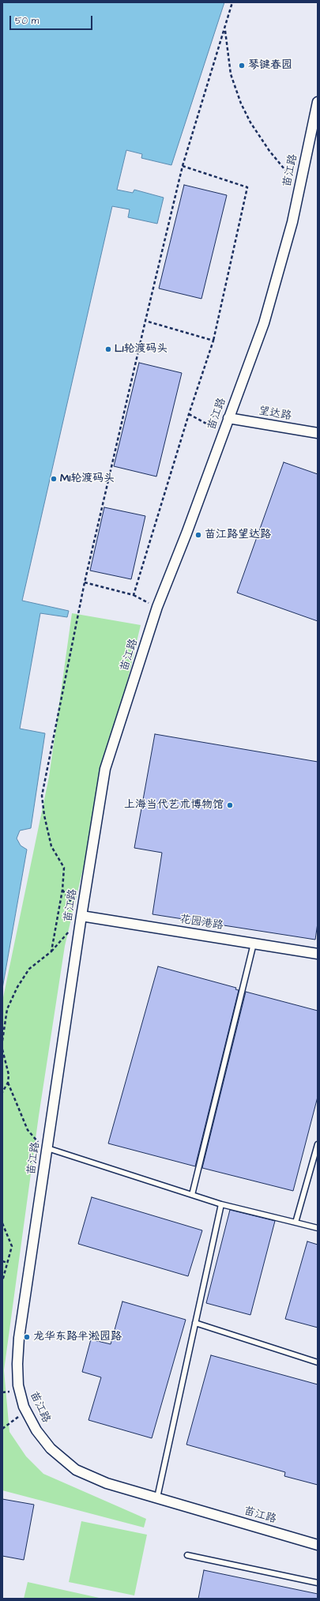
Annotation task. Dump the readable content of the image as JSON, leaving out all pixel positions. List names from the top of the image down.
{
  "streets": {
    "street": ["苗江路", "望达路", "花园港路"]
  },
  "crossings": [
    ["苗江路", "望达路"],
    ["苗江路", "花园港路"]
  ],
  "places": [
    "琴键春园",
    "L1轮渡码头",
    "M1轮渡码头",
    "苗江路望达路",
    "上海当代艺术博物馆",
    "龙华东路半淞园路"
  ],
  "scale_bar": "50 m"
}
